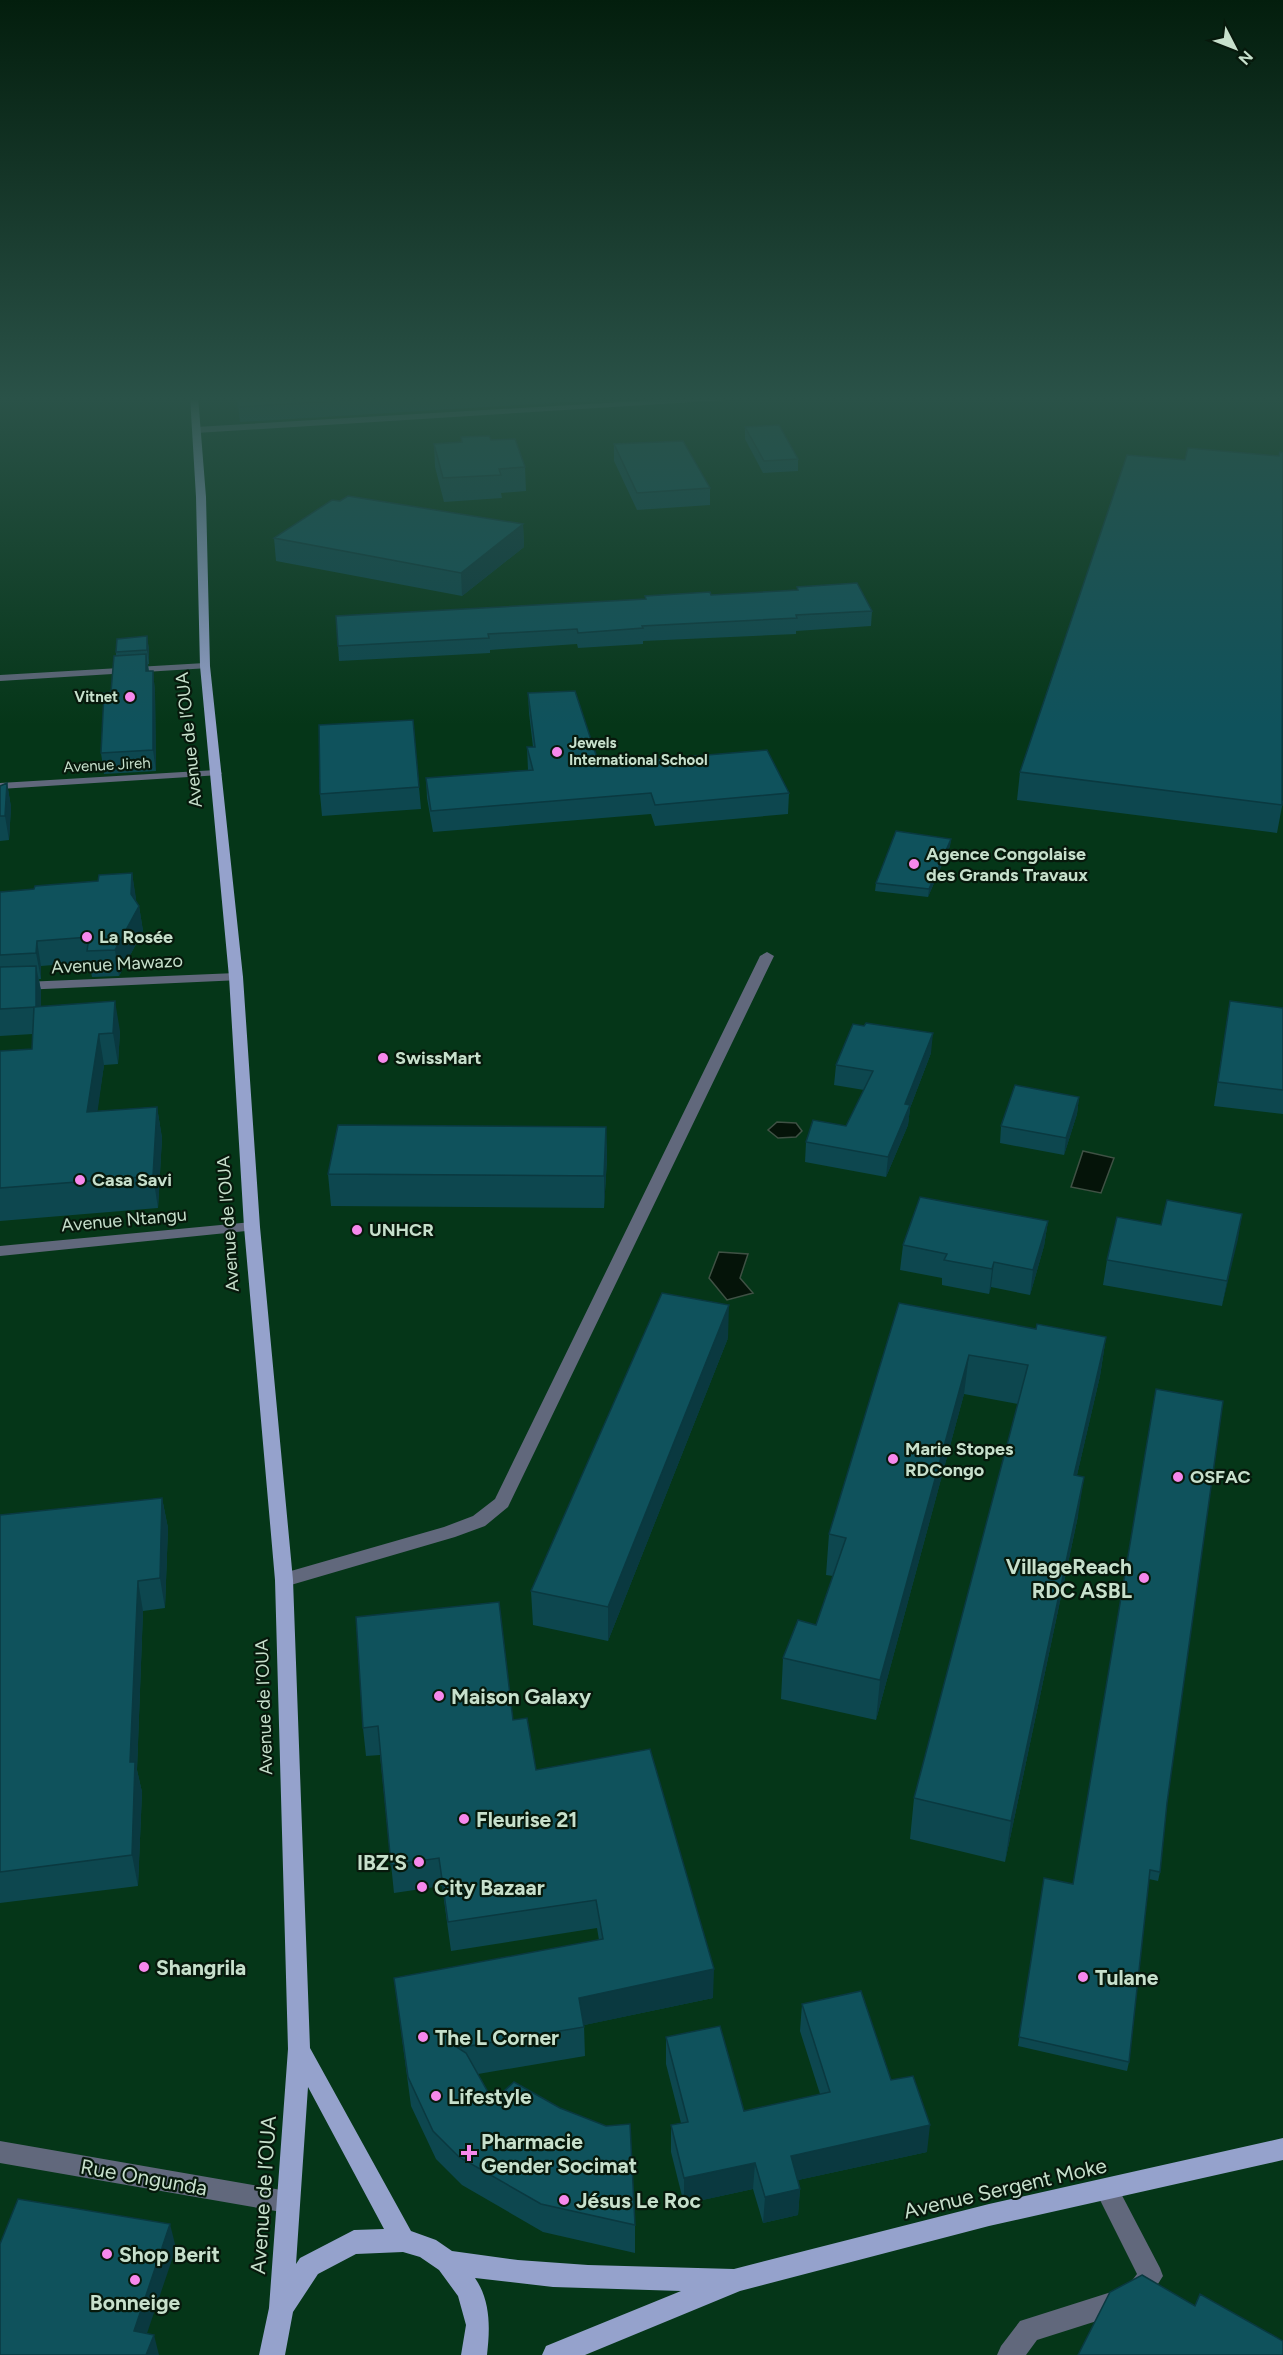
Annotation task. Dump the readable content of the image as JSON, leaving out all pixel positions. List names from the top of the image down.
{
  "streets": {
    "main road": ["Avenue de l’OUA", "Avenue Sergent Moke"],
    "street": [
      "Avenue Jireh",
      "Avenue Mawazo",
      "Avenue Ntangu",
      "Rue Ongunda"
    ]
  },
  "crossings": [
    ["Avenue de l’OUA", "Avenue Jireh"],
    ["Avenue de l’OUA", "Avenue Mawazo"],
    ["Avenue de l’OUA", "Avenue Ntangu"],
    ["Avenue de l’OUA", "Rue Ongunda"]
  ],
  "places": {
    "other": [
      "Vitnet",
      "Jewels International School",
      "Agence Congolaise des Grands Travaux",
      "La Rosée",
      "SwissMart",
      "Casa Savi",
      "UNHCR",
      "Marie Stopes RDCongo",
      "OSFAC",
      "VillageReach RDC ASBL",
      "Maison Galaxy",
      "Fleurise 21",
      "IBZ'S",
      "City Bazaar",
      "Shangrila",
      "Tulane",
      "The L Corner",
      "Lifestyle",
      "Jésus Le Roc",
      "Shop Berit",
      "Bonneige"
    ],
    "health": ["Pharmacie Gender Socimat"]
  },
  "north": "bottom right"
}
